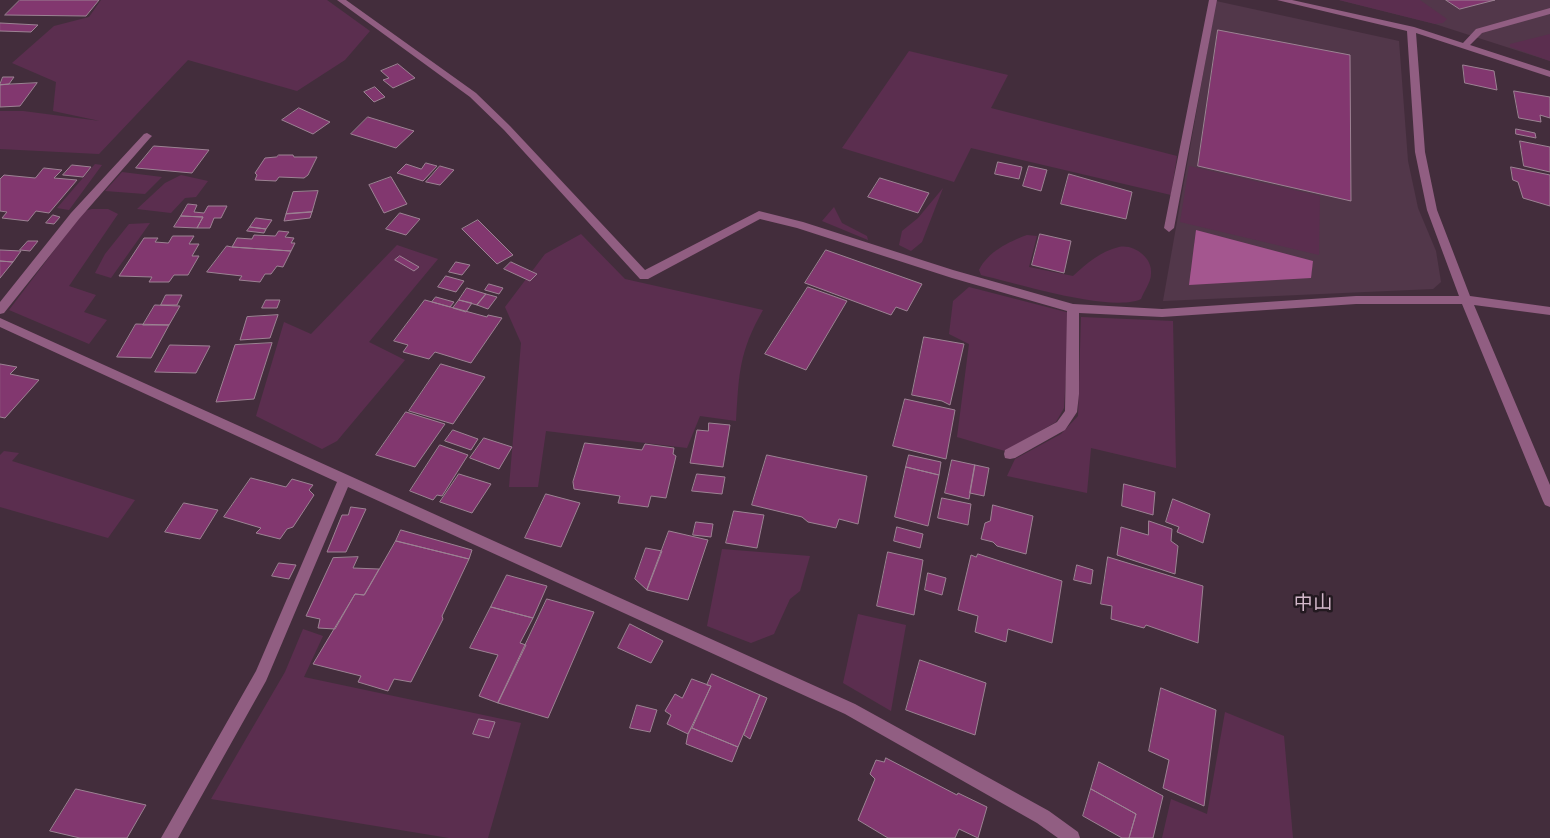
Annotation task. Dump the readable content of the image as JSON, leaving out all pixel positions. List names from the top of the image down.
{
  "districts": ["中山"]
}
